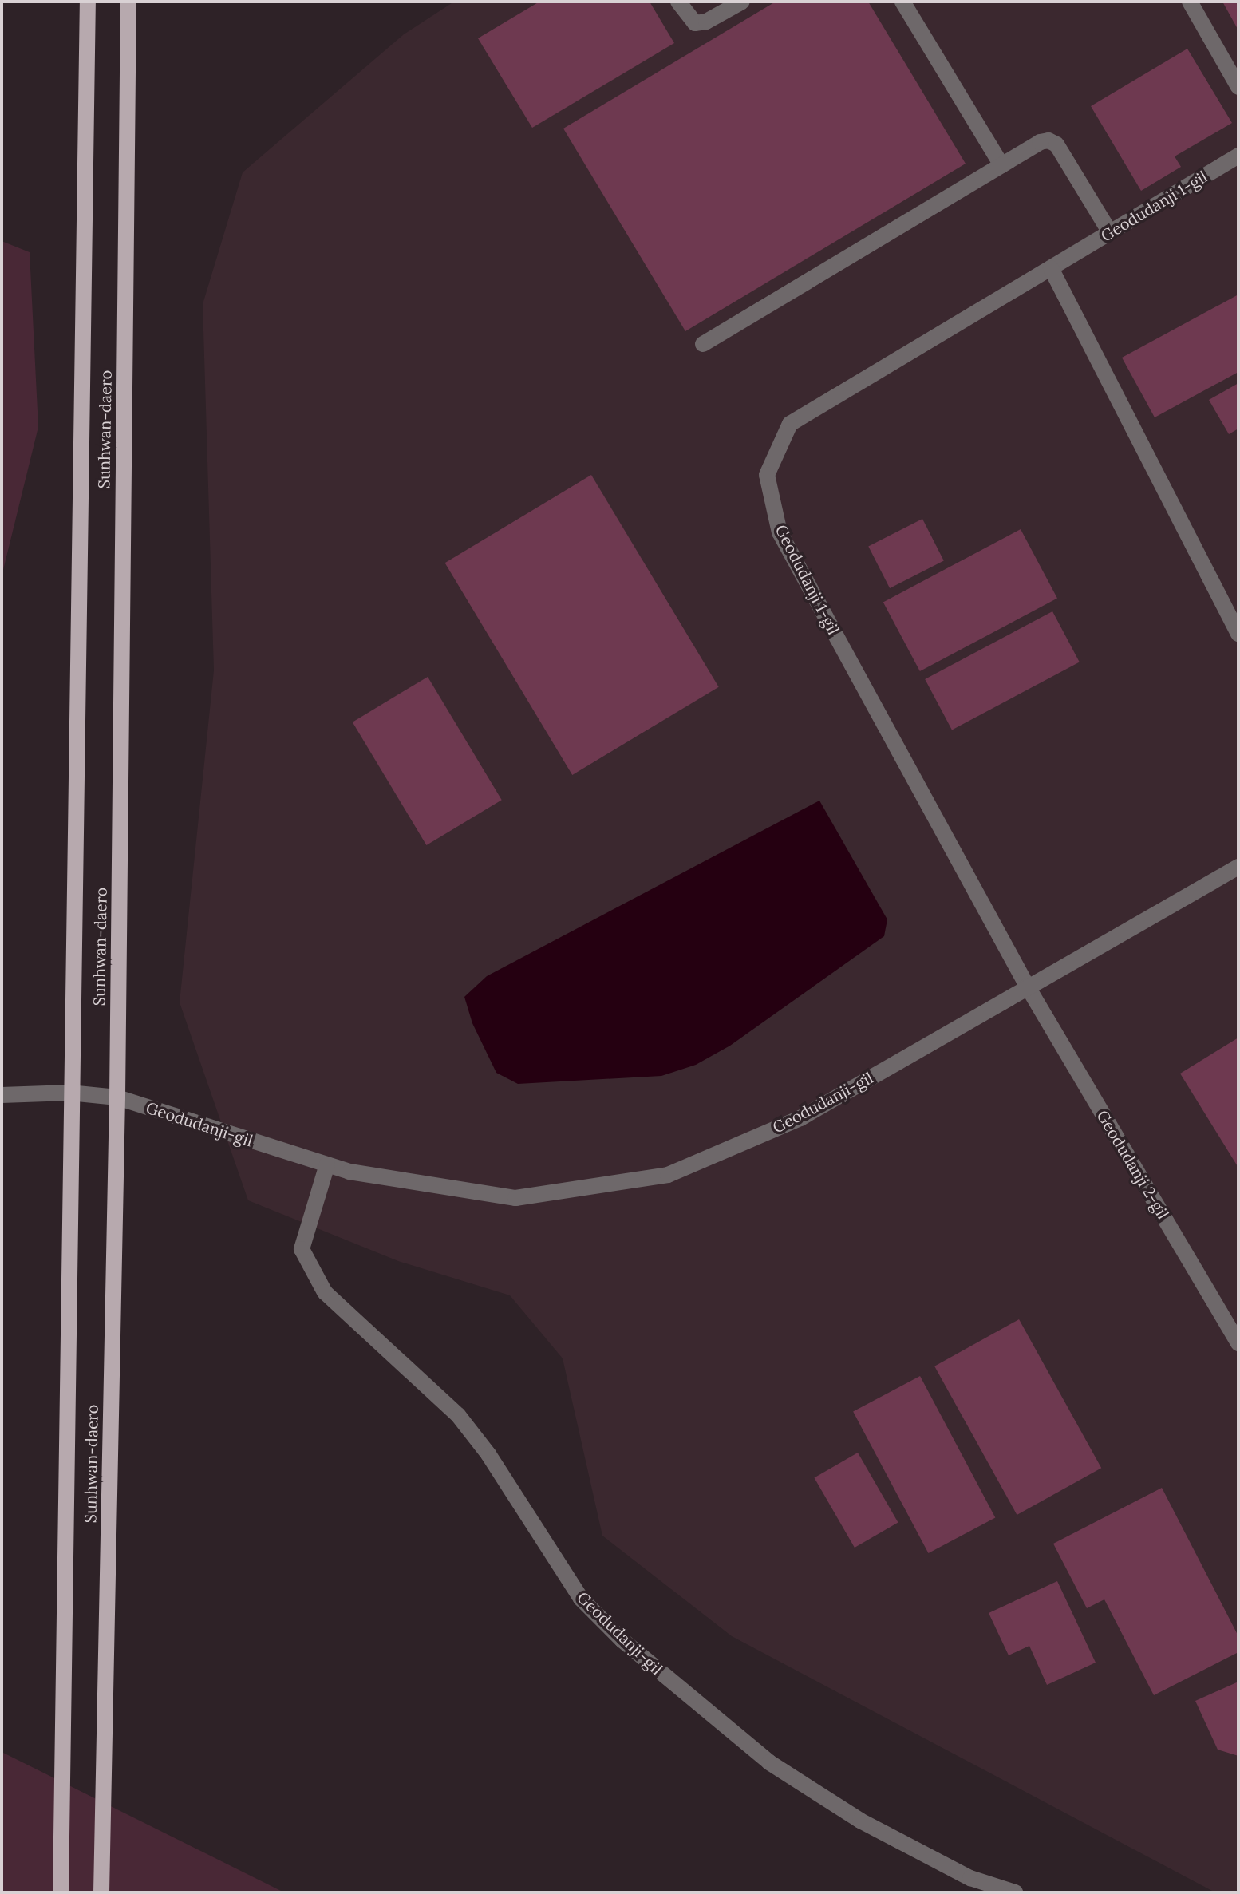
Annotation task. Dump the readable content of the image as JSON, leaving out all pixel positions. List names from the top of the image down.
{
  "streets": {
    "main road": ["Sunhwan-daero"],
    "street": ["Geodudanji 1-gil", "Geodudanji-gil", "Geodudanji 2-gil"]
  },
  "crossings": [
    ["Geodudanji 1-gil", "Geodudanji-gil"],
    ["Geodudanji 1-gil", "Geodudanji 2-gil"],
    ["Sunhwan-daero", "Geodudanji-gil"],
    ["Geodudanji-gil", "Geodudanji 2-gil"]
  ]
}
